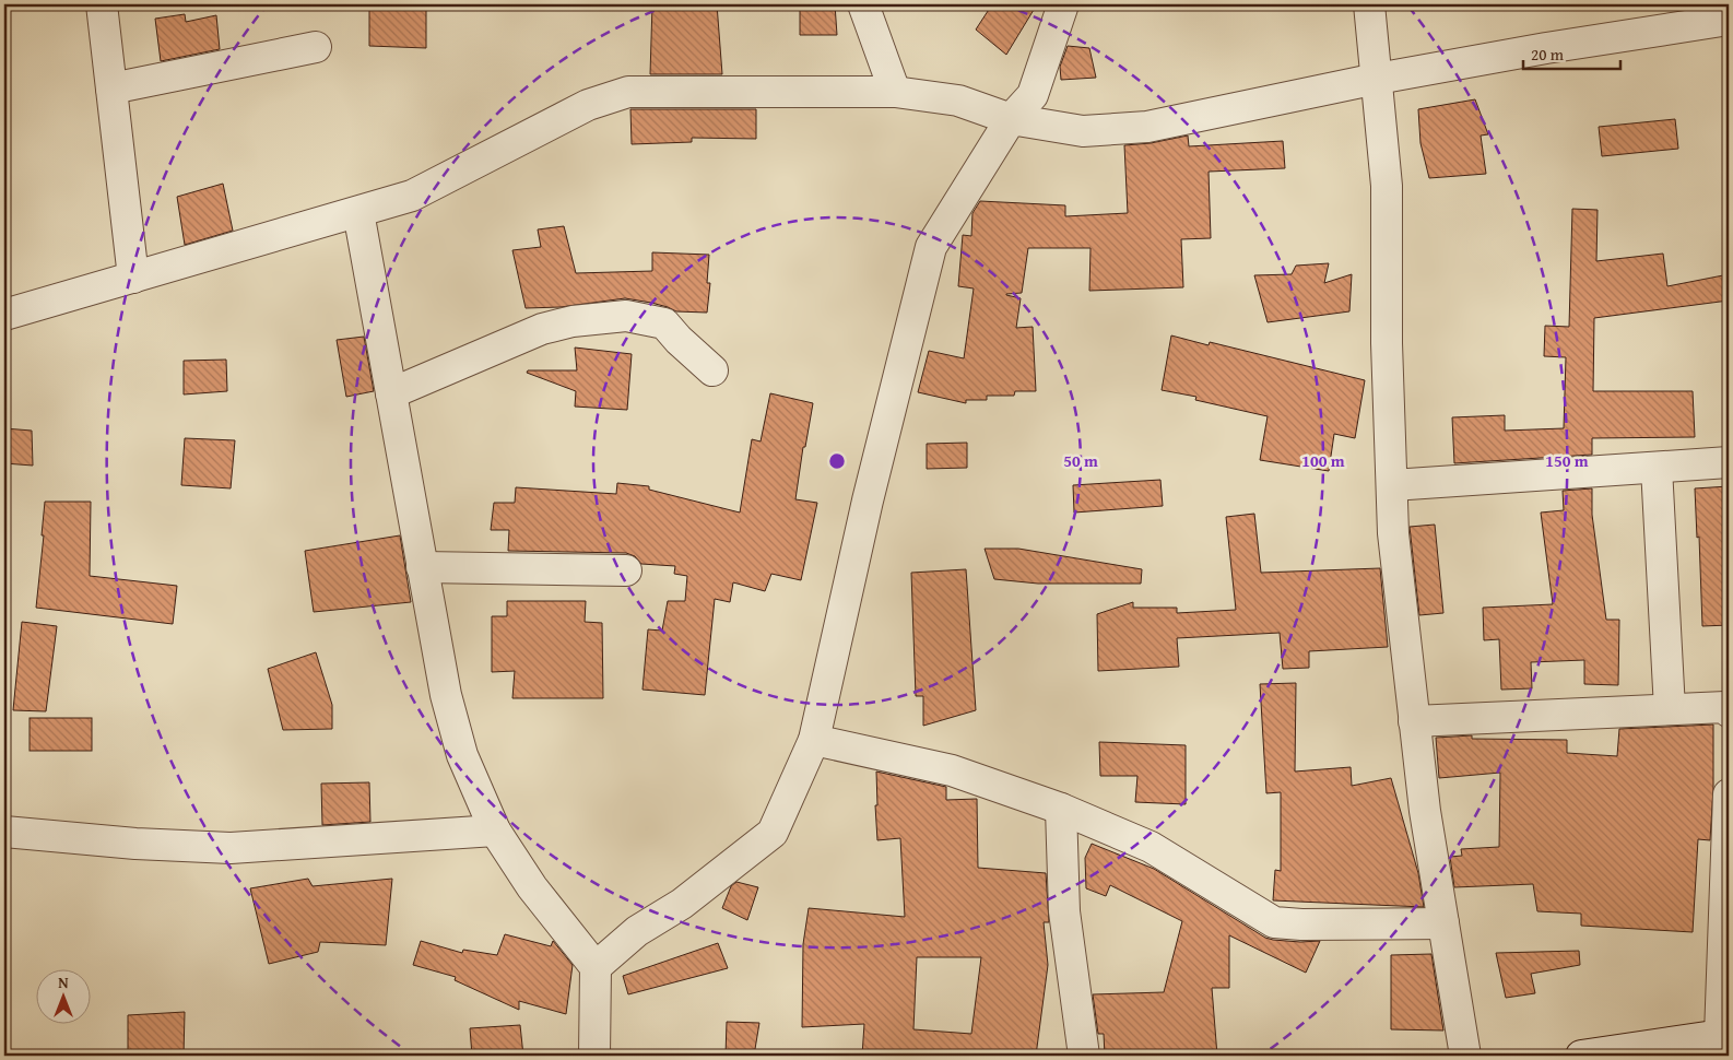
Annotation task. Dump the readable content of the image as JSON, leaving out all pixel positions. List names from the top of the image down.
{
  "scale_bar": "20 m",
  "north": "top",
  "rings": ["50 m", "100 m", "150 m"]
}
